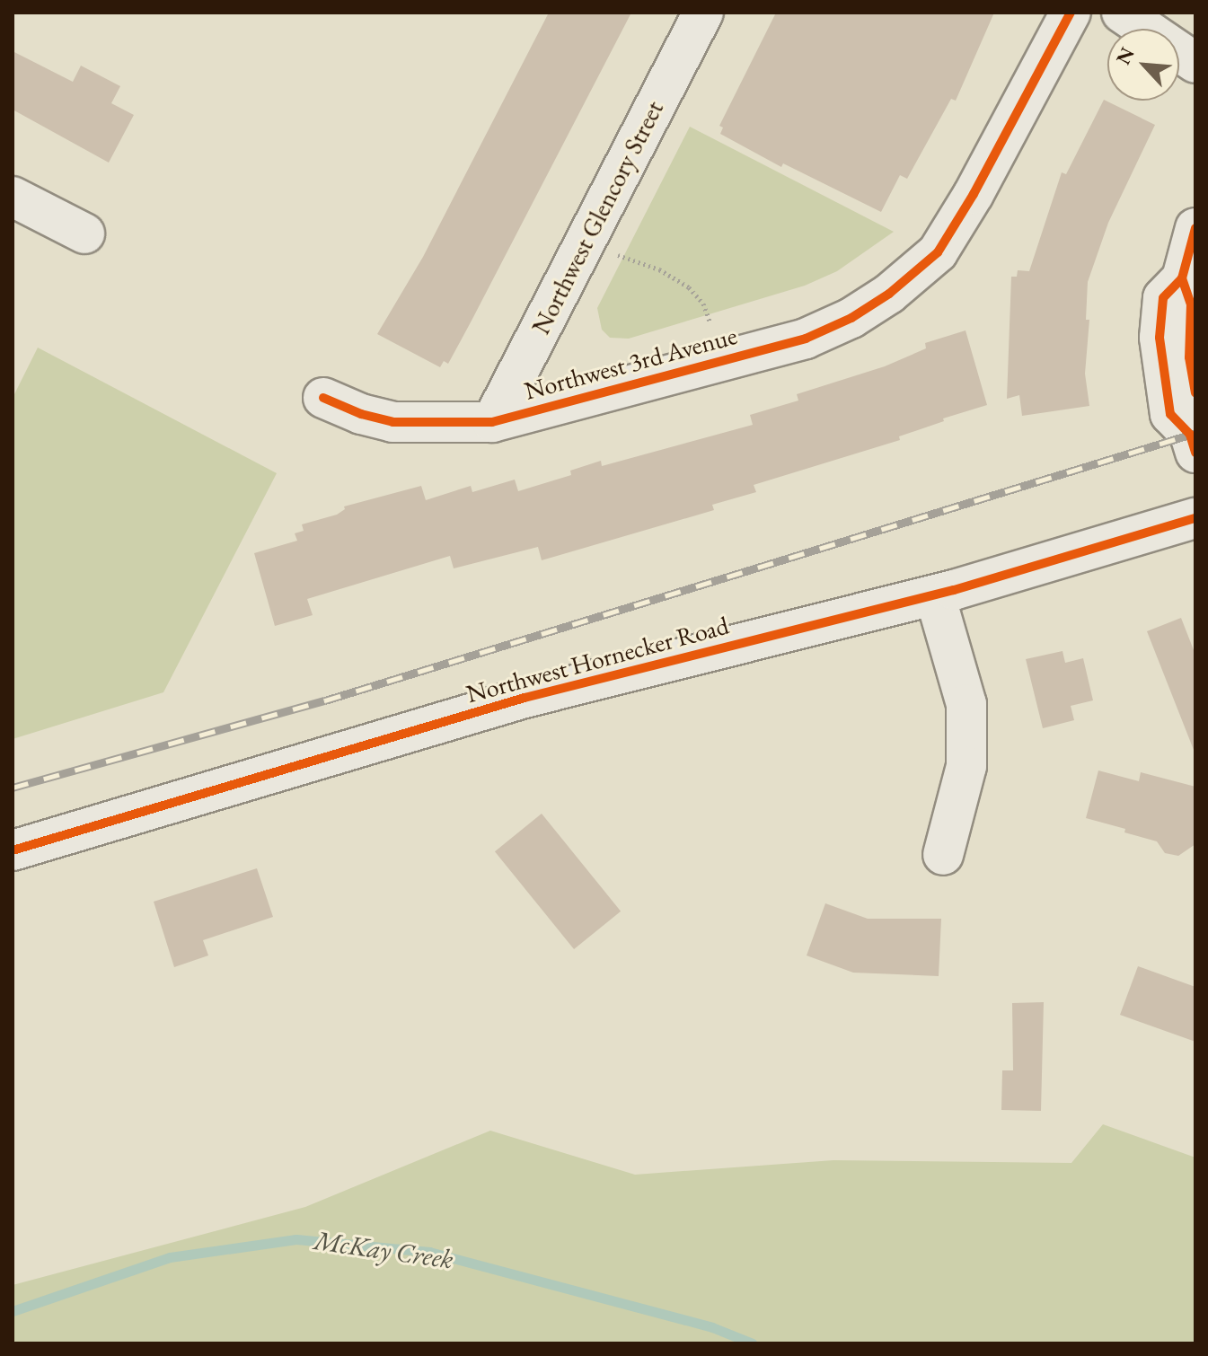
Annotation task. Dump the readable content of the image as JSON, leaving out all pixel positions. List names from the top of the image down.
{
  "streets": {
    "street": ["Northwest Glencory Street", "Northwest 3rd Avenue", "Northwest Hornecker Road"]
  },
  "crossings": [
    ["Northwest Glencory Street", "Northwest 3rd Avenue"]
  ],
  "water": ["McKay Creek"],
  "north": "top left"
}
